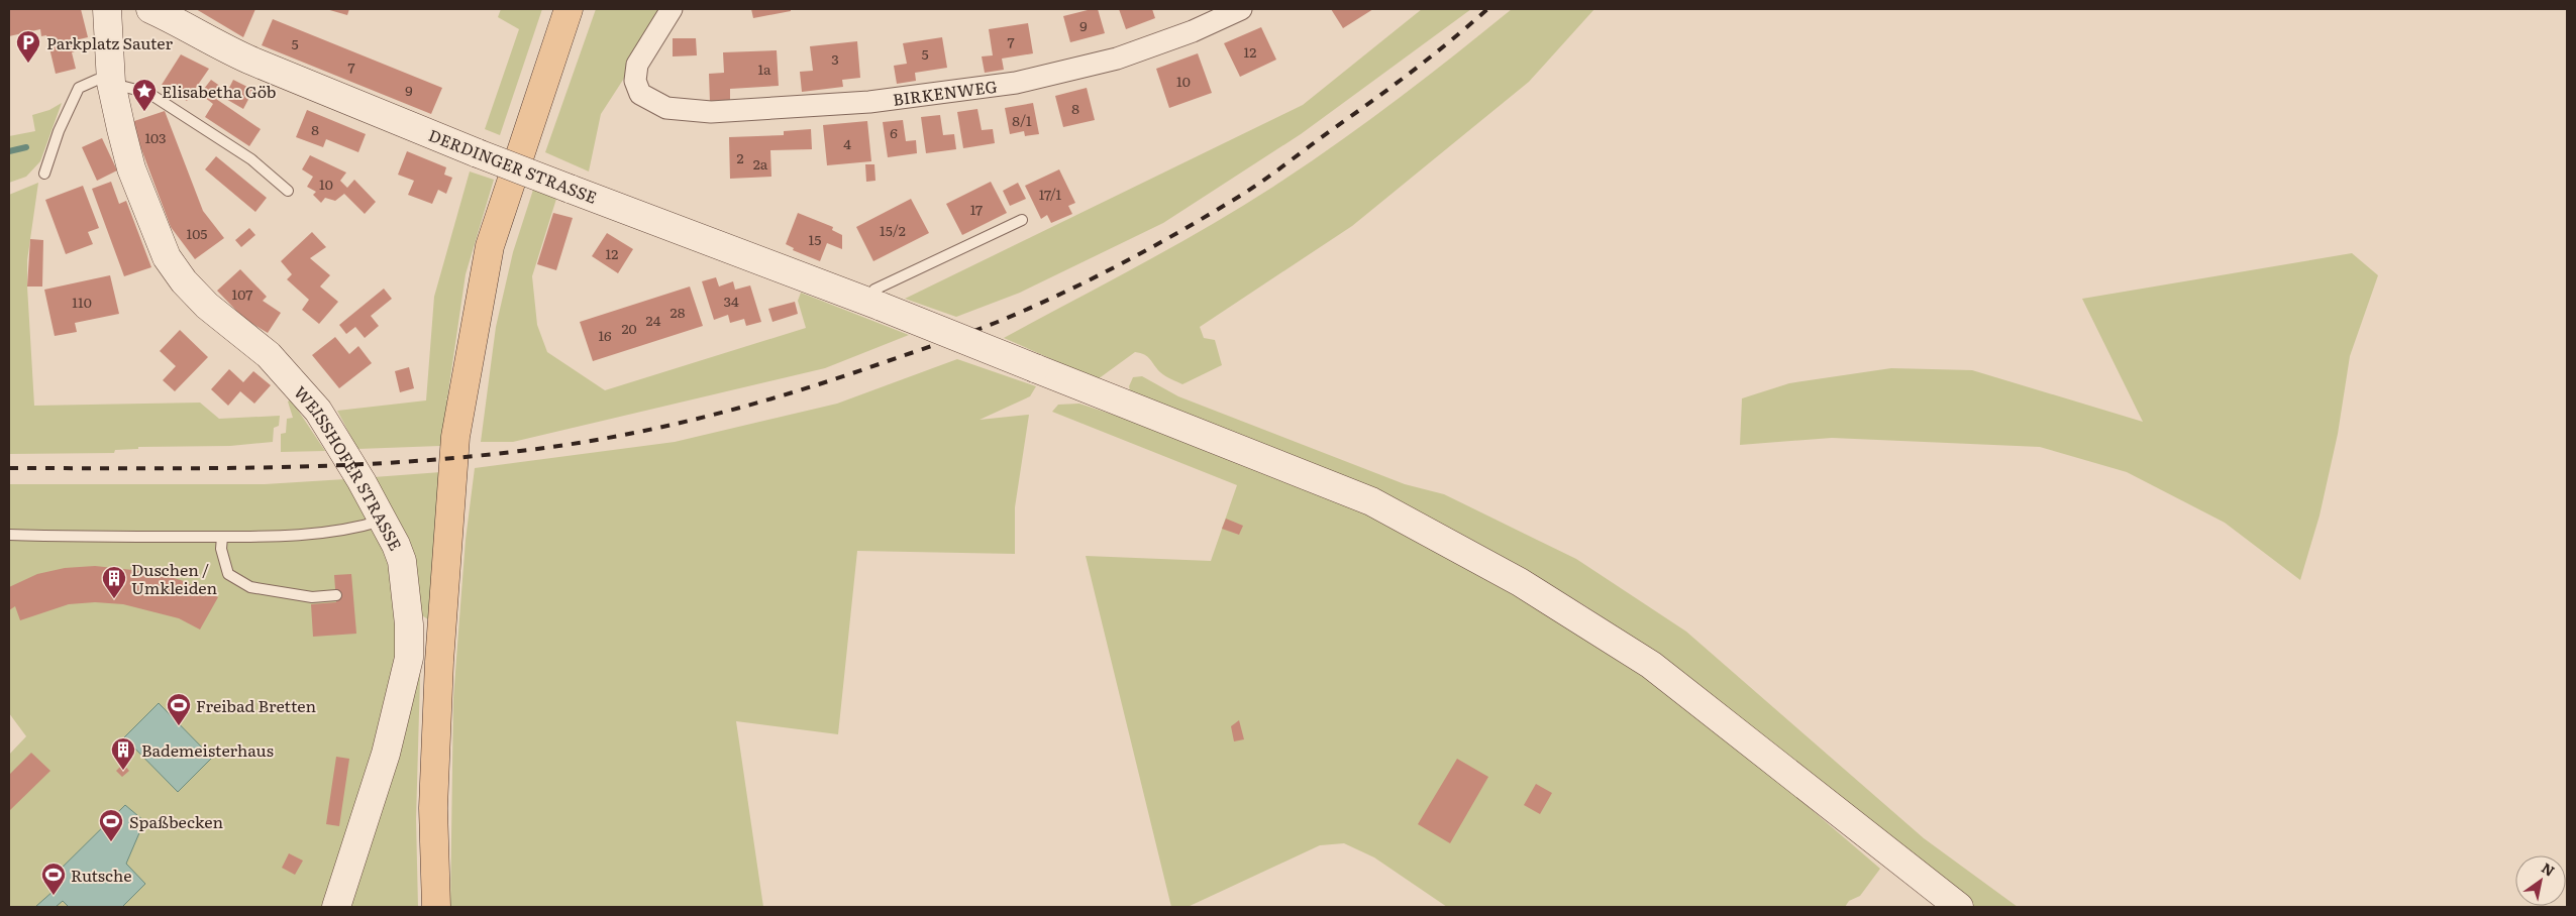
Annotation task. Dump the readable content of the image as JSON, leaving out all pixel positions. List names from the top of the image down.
{
  "streets": {
    "main road": ["DERDINGER STRASSE", "WEISSHOFER STRASSE"],
    "street": ["BIRKENWEG"]
  },
  "places": {
    "parking": ["Parkplatz Sauter"],
    "place": ["Elisabetha Göb"],
    "building": ["Duschen / Umkleiden", "Bademeisterhaus"],
    "sports": ["Freibad Bretten", "Spaßbecken", "Rutsche"]
  },
  "house_numbers": [
    "9",
    "7",
    "5",
    "12",
    "5",
    "3",
    "7",
    "1a",
    "10",
    "9",
    "8",
    "8/1",
    "8",
    "6",
    "103",
    "4",
    "2",
    "2a",
    "10",
    "17/1",
    "17",
    "15/2",
    "105",
    "15",
    "12",
    "107",
    "34",
    "110",
    "28",
    "24",
    "20",
    "16"
  ],
  "north": "top right"
}
